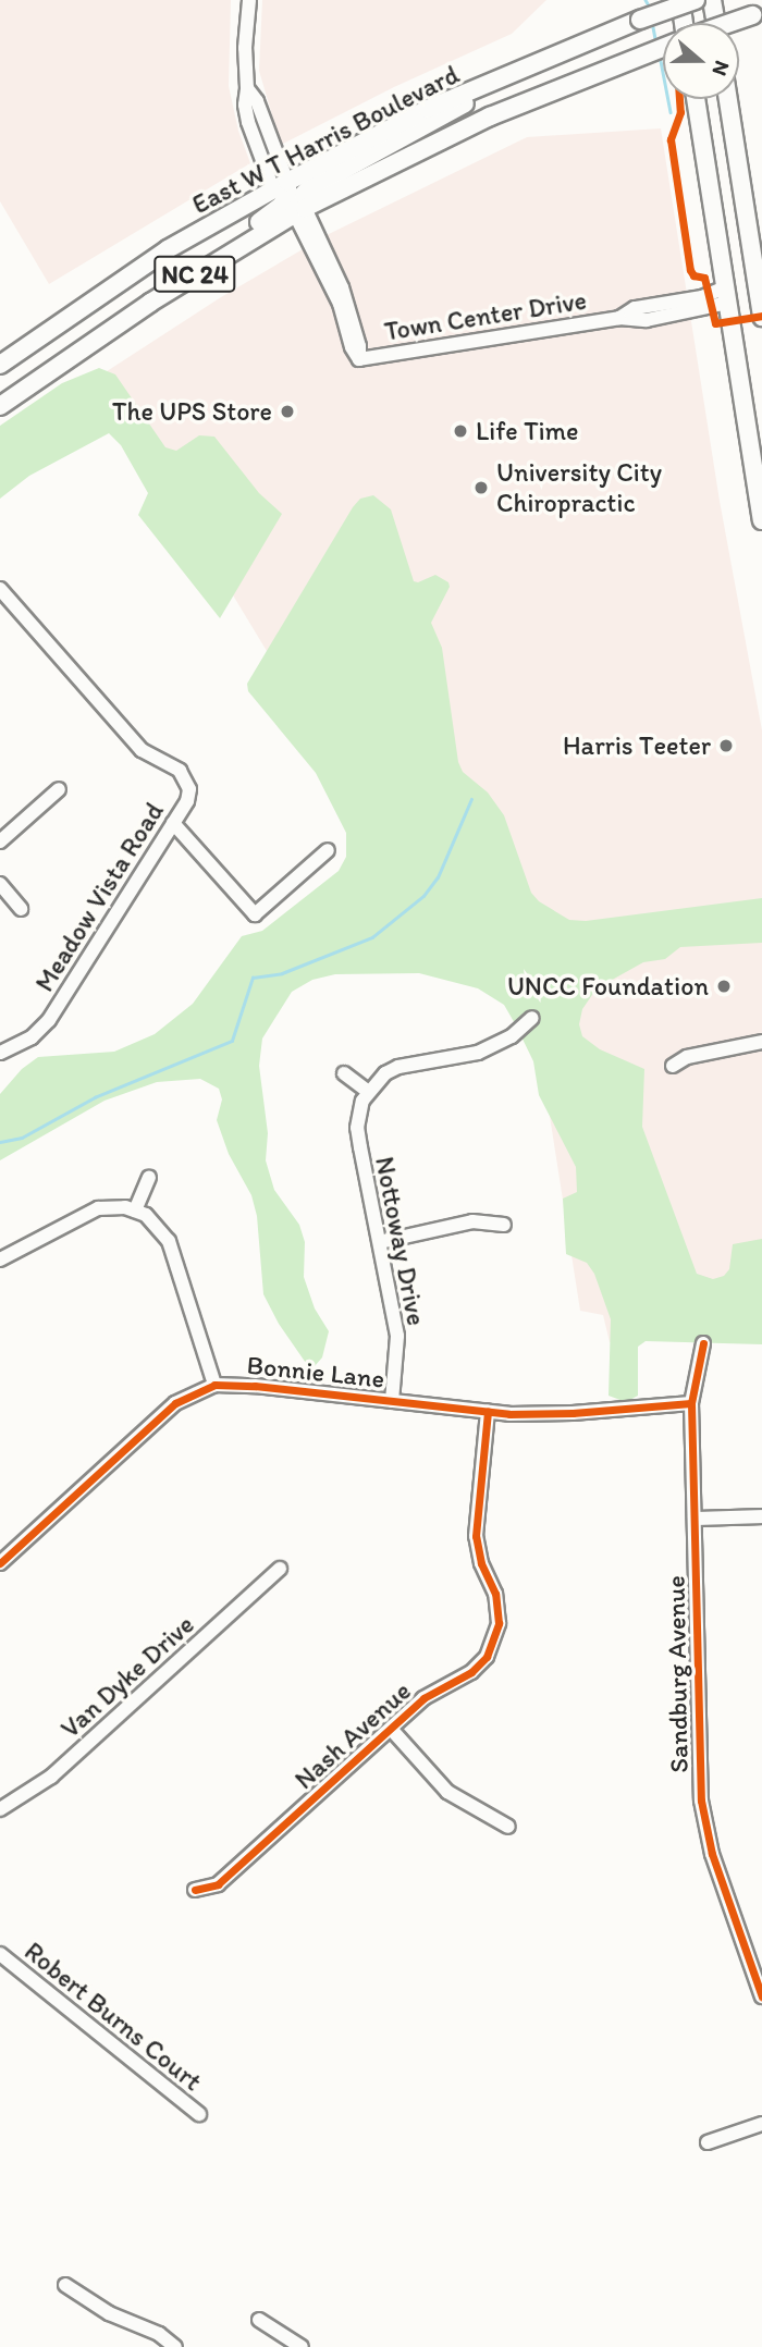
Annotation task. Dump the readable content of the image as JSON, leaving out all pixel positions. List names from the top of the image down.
{
  "streets": {
    "main road": ["East W T Harris Boulevard", "NC 24"],
    "street": [
      "Town Center Drive",
      "Meadow Vista Road",
      "Nottoway Drive",
      "Bonnie Lane",
      "Sandburg Avenue",
      "Van Dyke Drive",
      "Nash Avenue",
      "Robert Burns Court"
    ]
  },
  "crossings": [
    ["East W T Harris Boulevard", "Town Center Drive"],
    ["Nottoway Drive", "Bonnie Lane"],
    ["Bonnie Lane", "Sandburg Avenue"],
    ["Bonnie Lane", "Nash Avenue"]
  ],
  "places": [
    "The UPS Store",
    "Life Time",
    "University City Chiropractic",
    "Harris Teeter",
    "UNCC Foundation"
  ],
  "north": "right"
}
